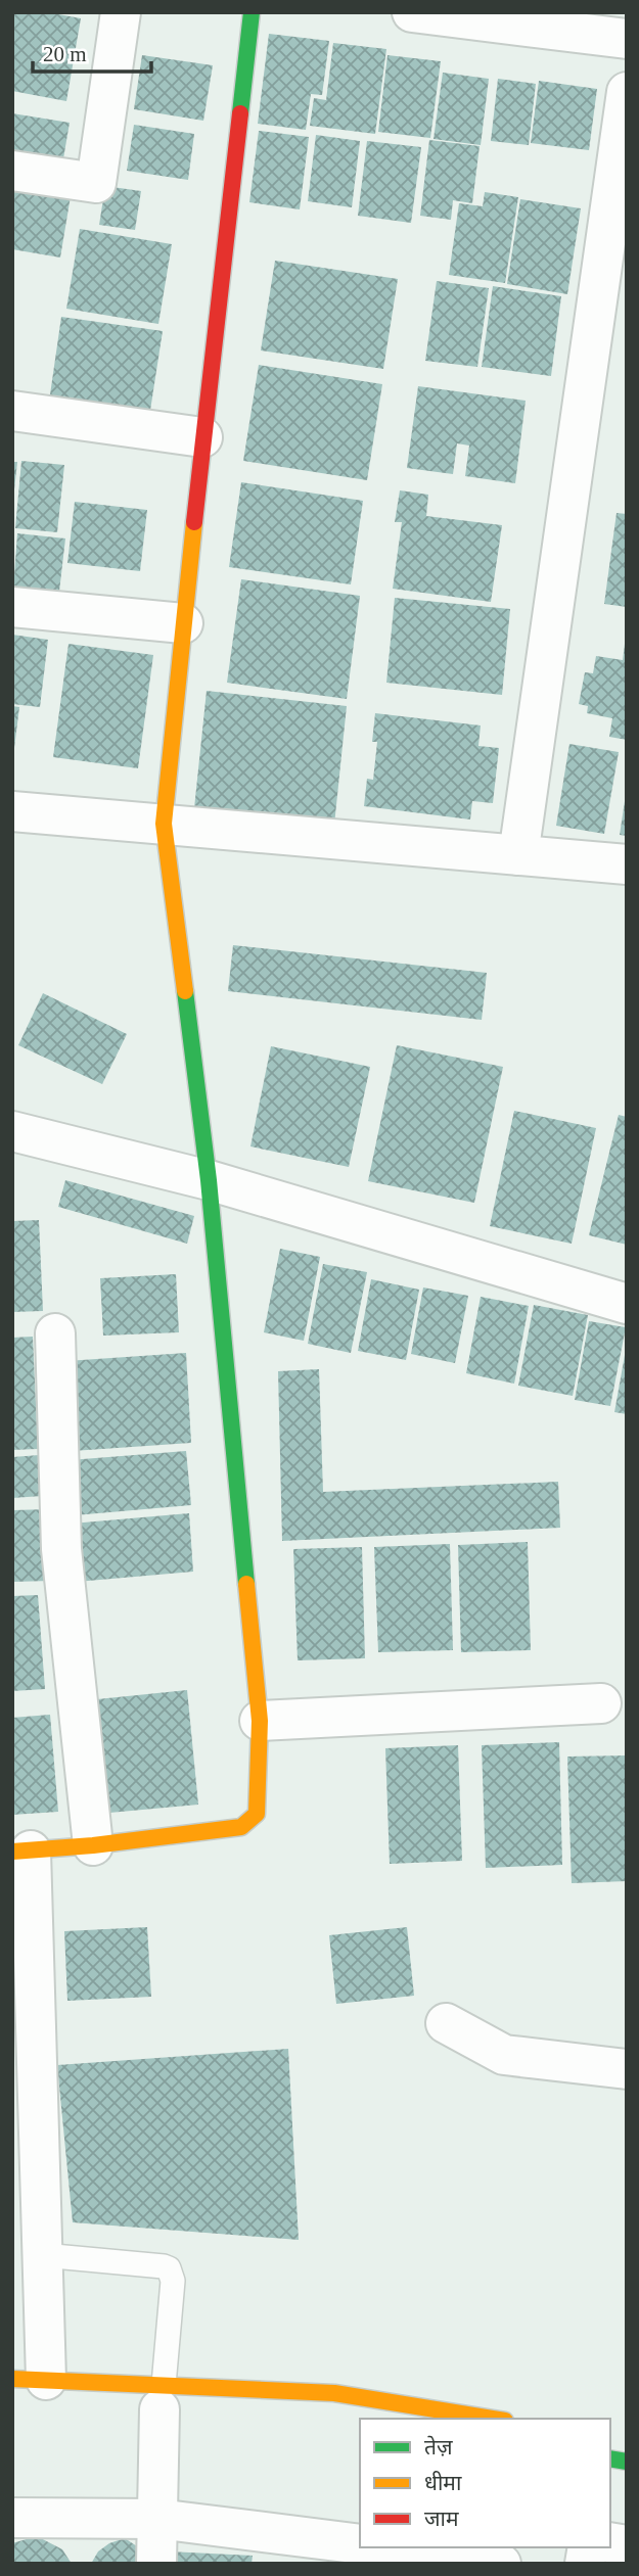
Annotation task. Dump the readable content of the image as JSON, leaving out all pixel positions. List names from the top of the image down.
{
  "legend": ["तेज़", "धीमा", "जाम"],
  "scale_bar": "20 m"
}
